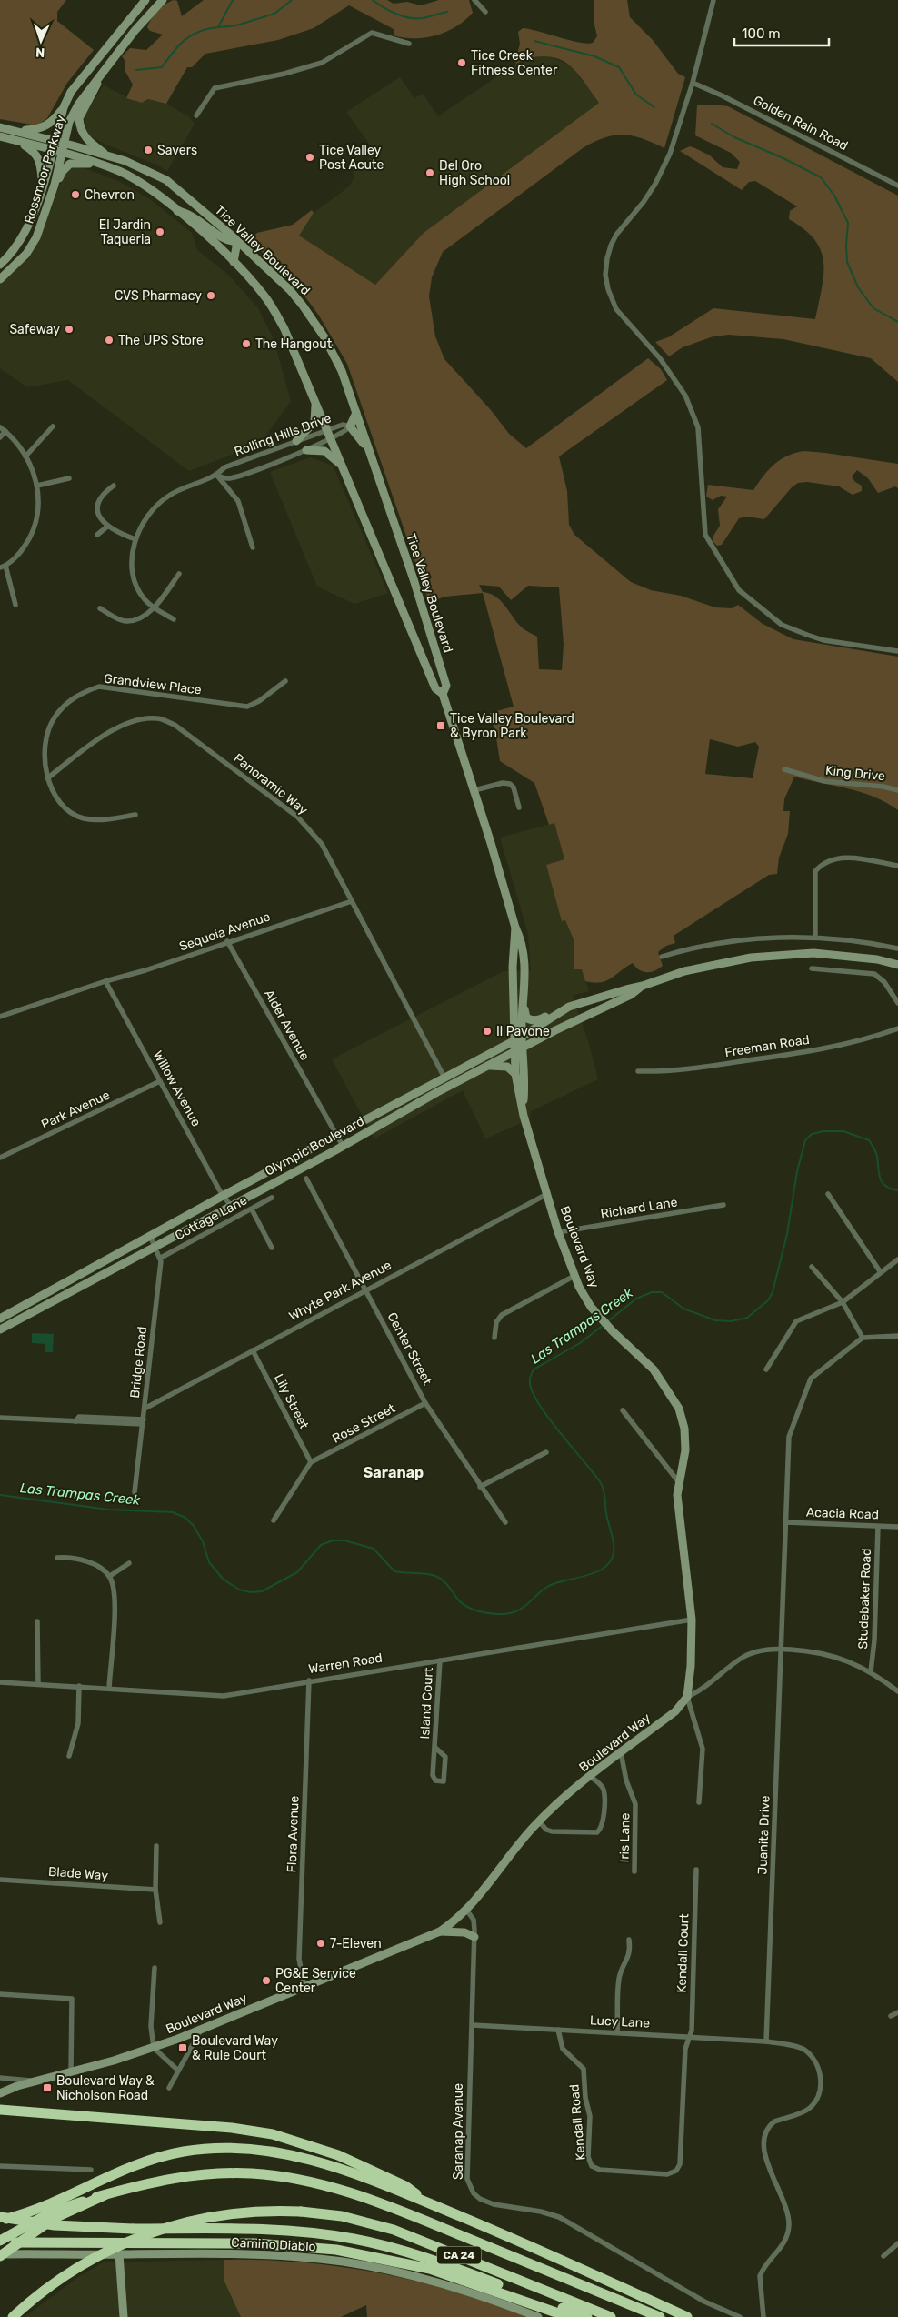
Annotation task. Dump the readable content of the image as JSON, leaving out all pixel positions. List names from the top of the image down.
{
  "streets": {
    "highway": ["CA 24"],
    "street": [
      "Golden Rain Road",
      "Rossmoor Parkway",
      "Tice Valley Boulevard",
      "Rolling Hills Drive",
      "Grandview Place",
      "King Drive",
      "Panoramic Way",
      "Sequoia Avenue",
      "Alder Avenue",
      "Freeman Road",
      "Willow Avenue",
      "Park Avenue",
      "Olympic Boulevard",
      "Richard Lane",
      "Cottage Lane",
      "Boulevard Way",
      "Whyte Park Avenue",
      "Center Street",
      "Bridge Road",
      "Lily Street",
      "Rose Street",
      "Acacia Road",
      "Studebaker Road",
      "Warren Road",
      "Island Court",
      "Flora Avenue",
      "Juanita Drive",
      "Iris Lane",
      "Blade Way",
      "Kendall Court",
      "Lucy Lane",
      "Kendall Road",
      "Saranap Avenue",
      "Camino Diablo"
    ]
  },
  "crossings": [
    ["Rossmoor Parkway", "Tice Valley Boulevard"],
    ["Tice Valley Boulevard", "Rolling Hills Drive"],
    ["Tice Valley Boulevard", "Olympic Boulevard"],
    ["Tice Valley Boulevard", "Boulevard Way"],
    ["Grandview Place", "Panoramic Way"],
    ["Panoramic Way", "Sequoia Avenue"],
    ["Panoramic Way", "Olympic Boulevard"],
    ["Sequoia Avenue", "Alder Avenue"],
    ["Sequoia Avenue", "Willow Avenue"],
    ["Alder Avenue", "Olympic Boulevard"],
    ["Willow Avenue", "Park Avenue"],
    ["Willow Avenue", "Olympic Boulevard"],
    ["Olympic Boulevard", "Boulevard Way"],
    ["Richard Lane", "Boulevard Way"],
    ["Cottage Lane", "Bridge Road"],
    ["Boulevard Way", "Whyte Park Avenue"],
    ["Boulevard Way", "Warren Road"],
    ["Boulevard Way", "Flora Avenue"],
    ["Boulevard Way", "Iris Lane"],
    ["Boulevard Way", "Saranap Avenue"],
    ["Whyte Park Avenue", "Center Street"],
    ["Whyte Park Avenue", "Bridge Road"],
    ["Whyte Park Avenue", "Lily Street"],
    ["Center Street", "Rose Street"],
    ["Lily Street", "Rose Street"],
    ["Acacia Road", "Studebaker Road"],
    ["Acacia Road", "Juanita Drive"],
    ["Warren Road", "Island Court"],
    ["Warren Road", "Flora Avenue"],
    ["Juanita Drive", "Lucy Lane"],
    ["Kendall Court", "Lucy Lane"],
    ["Kendall Court", "Kendall Road"],
    ["Lucy Lane", "Kendall Road"],
    ["Lucy Lane", "Saranap Avenue"]
  ],
  "districts": ["Saranap"],
  "water": ["Las Trampas Creek"],
  "places": {
    "other": [
      "Tice Creek Fitness Center",
      "Savers",
      "Tice Valley Post Acute",
      "Del Oro High School",
      "Chevron",
      "El Jardin Taqueria",
      "CVS Pharmacy",
      "Safeway",
      "The UPS Store",
      "The Hangout",
      "Il Pavone",
      "7-Eleven",
      "PG&E Service Center"
    ],
    "transit": ["Tice Valley Boulevard & Byron Park", "Boulevard Way & Rule Court", "Boulevard Way & Nicholson Road"]
  },
  "scale_bar": "100 m",
  "north": "bottom"
}
